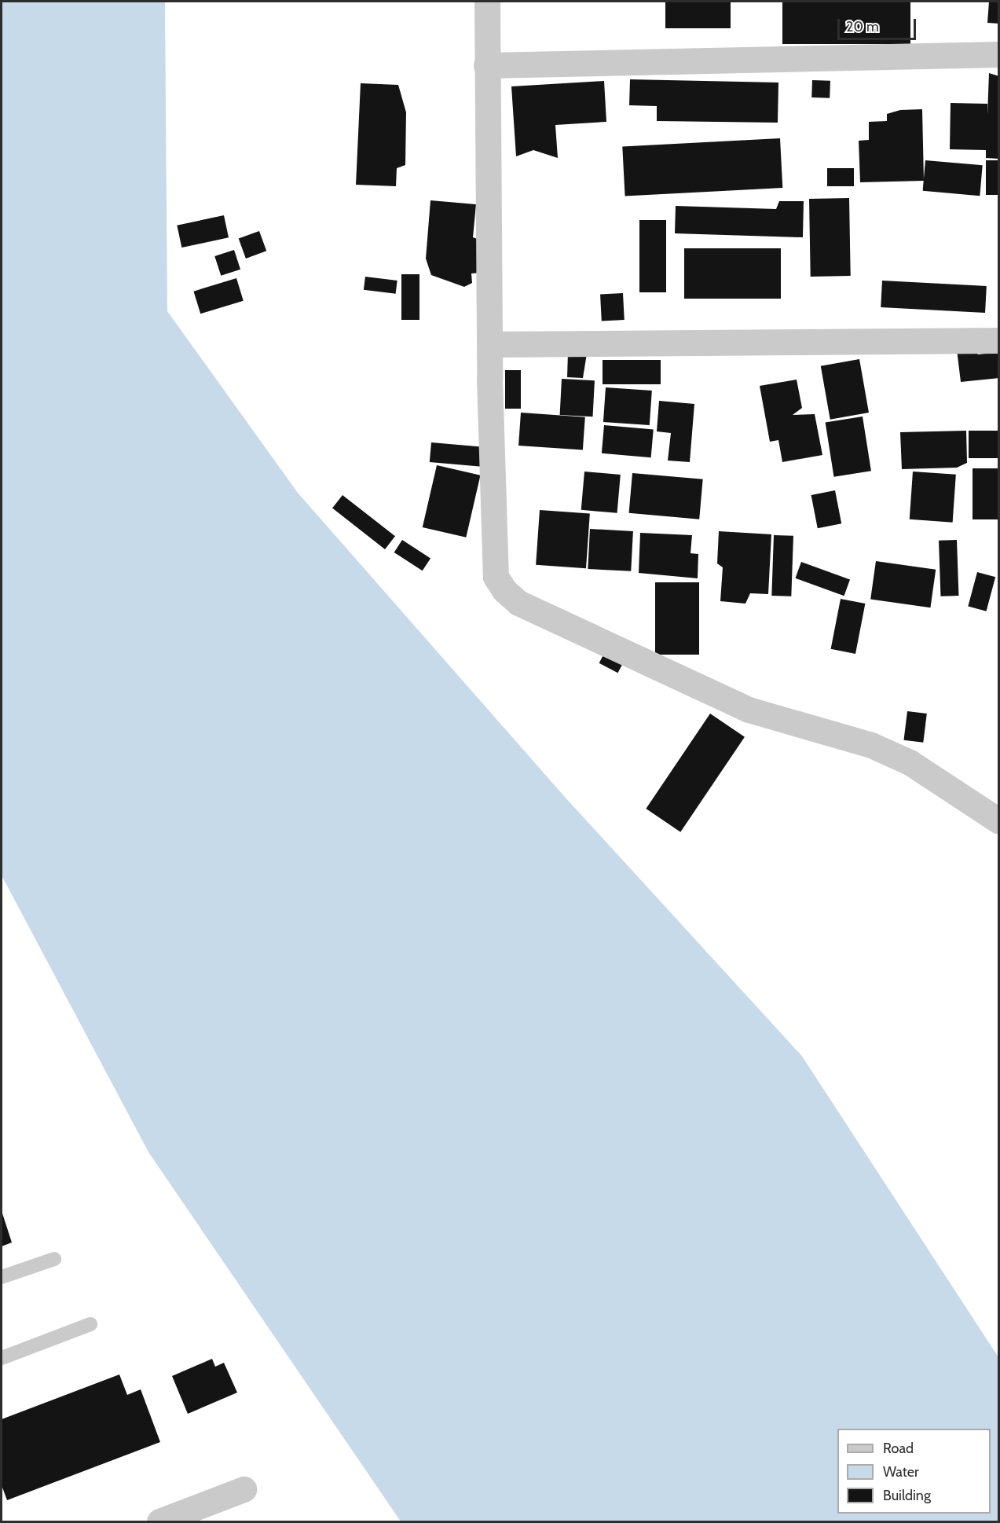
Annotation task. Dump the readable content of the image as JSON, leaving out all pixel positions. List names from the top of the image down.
{
  "legend": ["Road", "Water", "Building"],
  "scale_bar": "20 m"
}
